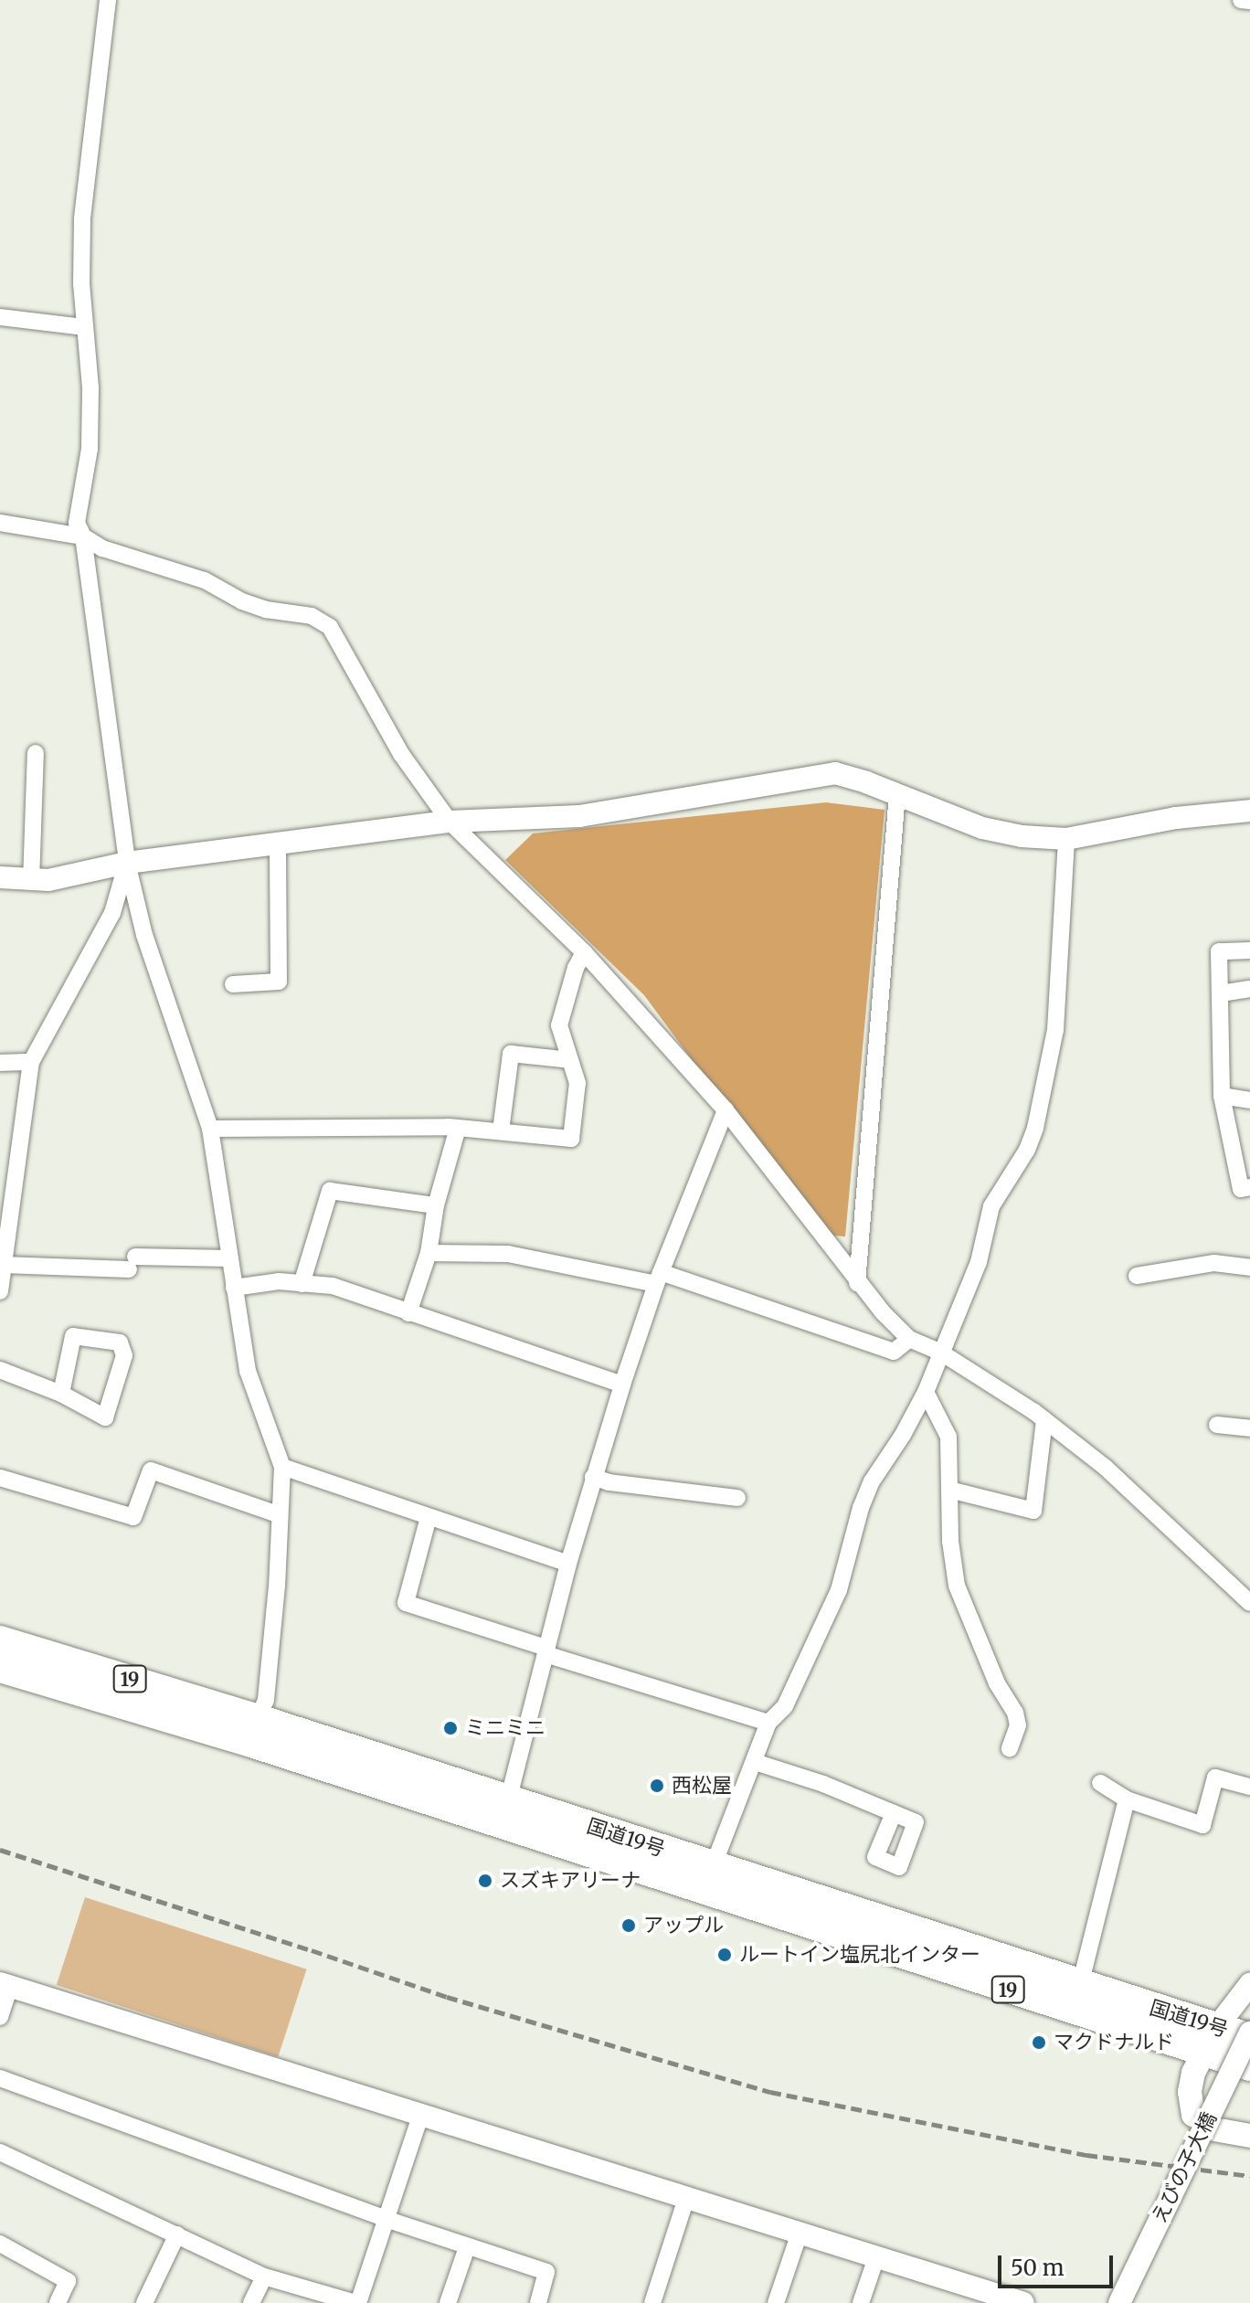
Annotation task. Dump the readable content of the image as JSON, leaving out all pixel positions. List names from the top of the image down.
{
  "streets": {
    "highway": ["19", "国道19号"],
    "street": ["えびの子大橋"]
  },
  "places": [
    "ミニミニ",
    "西松屋",
    "スズキアリーナ",
    "アップル",
    "ルートイン塩尻北インター",
    "マクドナルド"
  ],
  "scale_bar": "50 m"
}
